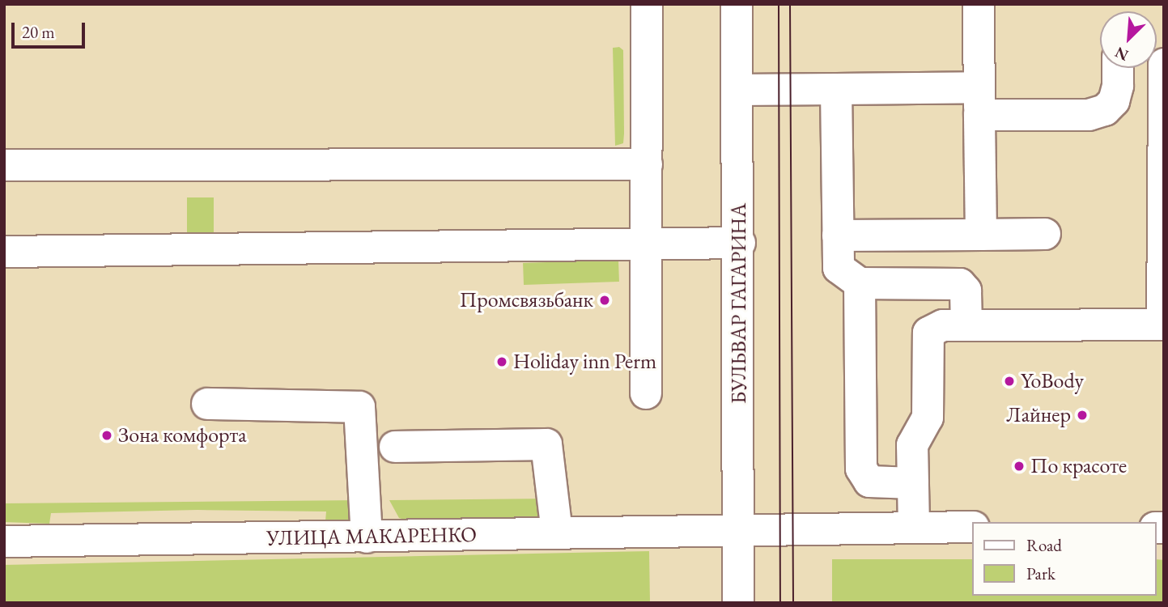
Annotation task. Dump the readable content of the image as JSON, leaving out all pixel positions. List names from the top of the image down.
{
  "streets": {
    "main road": ["БУЛЬВАР ГАГАРИНА", "УЛИЦА МАКАРЕНКО"]
  },
  "crossings": [
    ["БУЛЬВАР ГАГАРИНА", "УЛИЦА МАКАРЕНКО"]
  ],
  "places": [
    "Промсвязьбанк",
    "Holiday inn Perm",
    "YoBody",
    "Лайнер",
    "Зона комфорта",
    "По красоте"
  ],
  "legend": ["Road", "Park"],
  "scale_bar": "20 m",
  "north": "bottom left"
}
